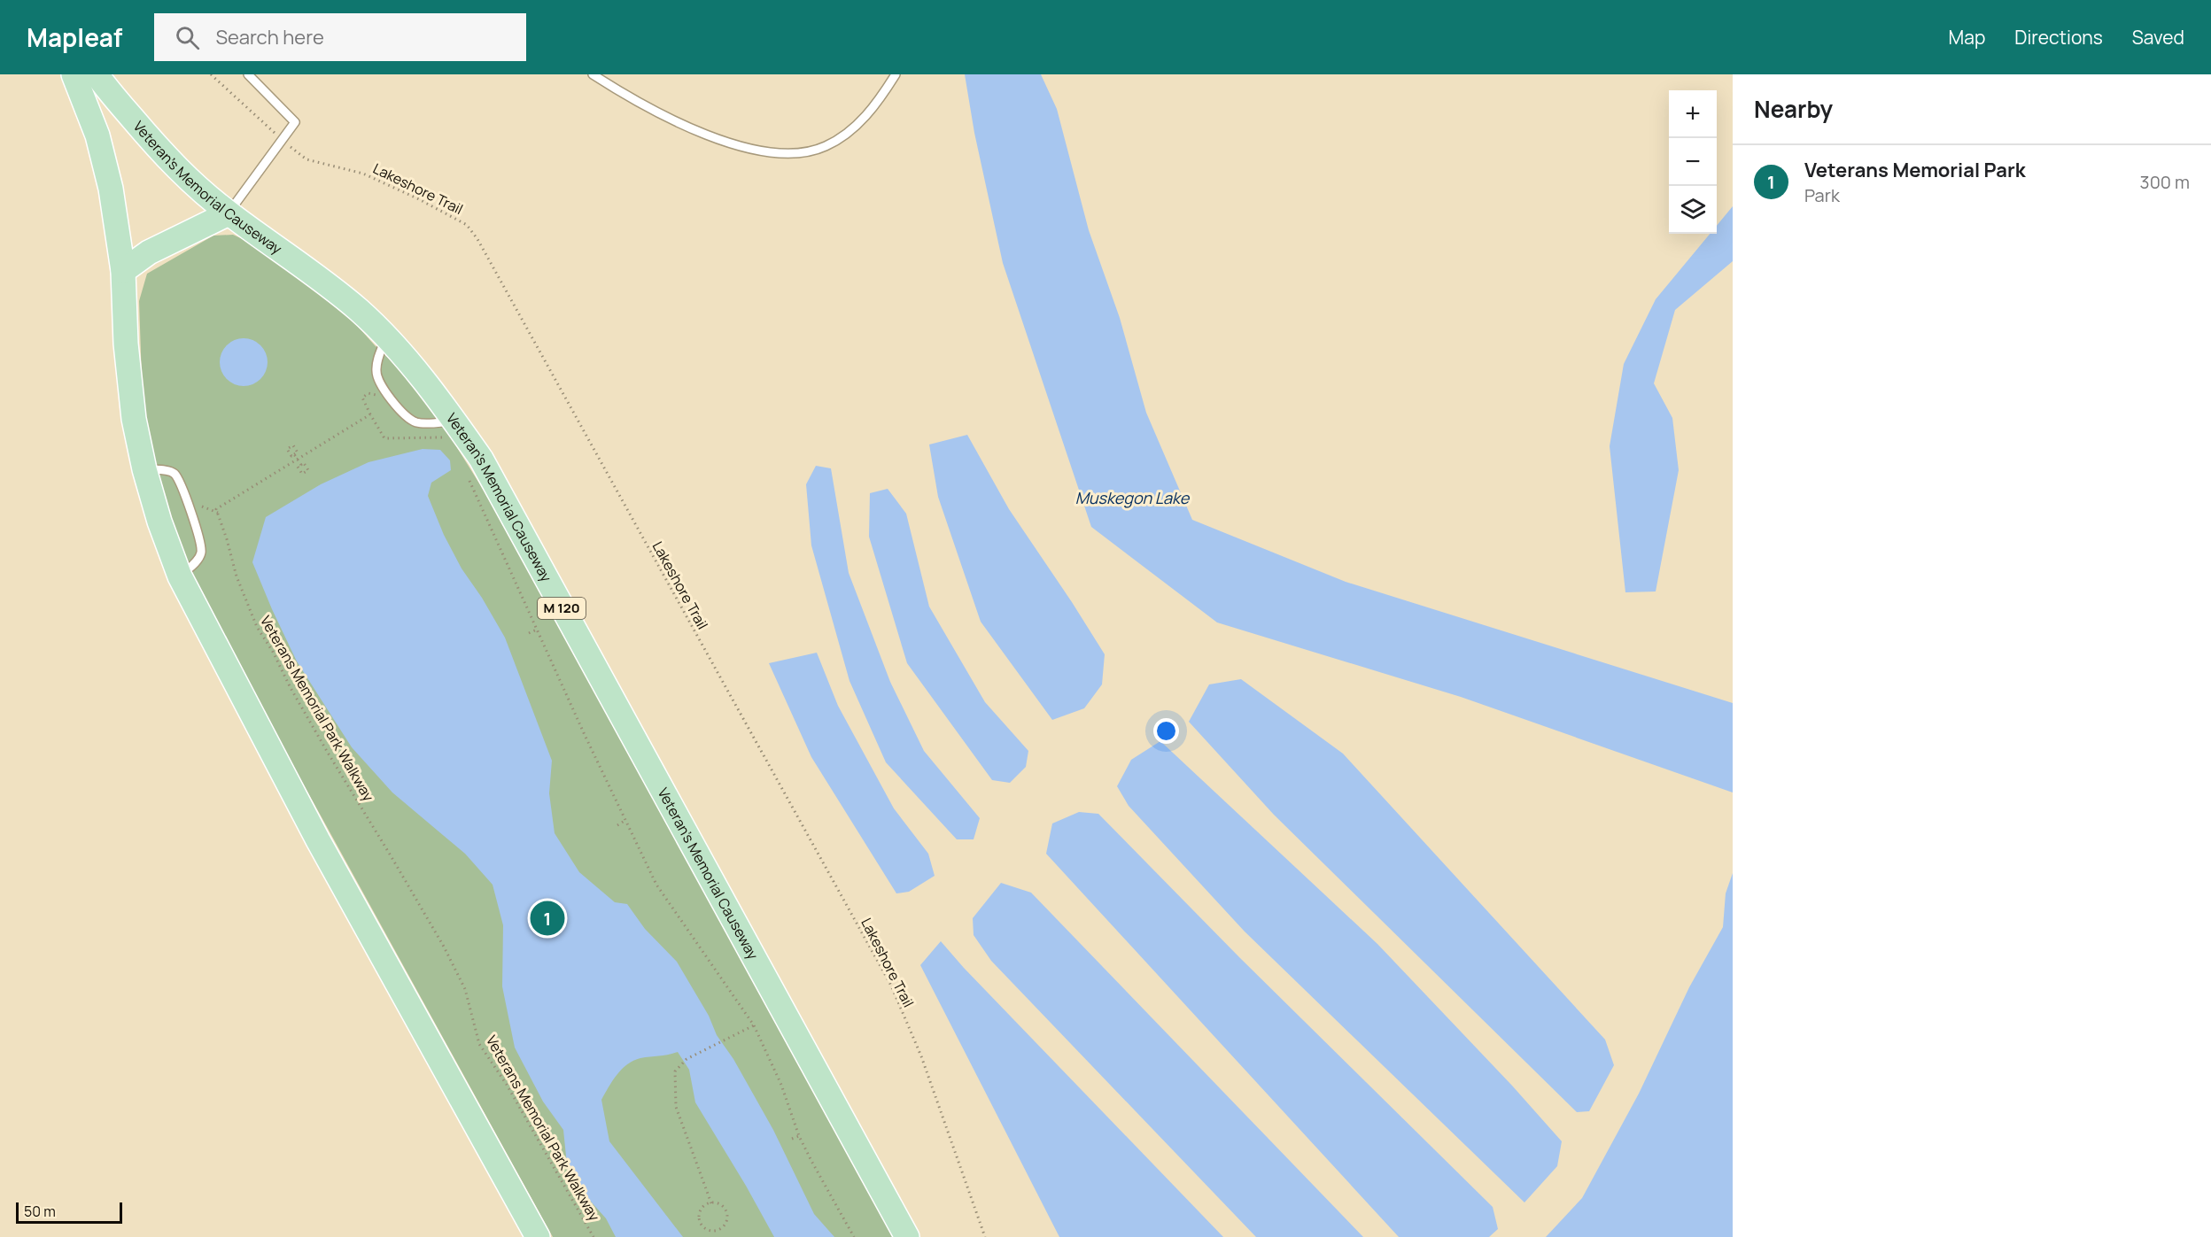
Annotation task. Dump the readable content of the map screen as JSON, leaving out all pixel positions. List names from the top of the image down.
{
  "streets": {
    "main road": ["Veteran's Memorial Causeway", "M 120"],
    "path": ["Lakeshore Trail", "Veterans Memorial Park Walkway"]
  },
  "water": ["Muskegon Lake"],
  "scale_bar": "50 m",
  "page": {
    "header": "Mapleaf",
    "search": "Search here",
    "nav": ["Map", "Directions", "Saved"],
    "heading": "Nearby",
    "map_buttons": ["+", "−"],
    "list": [
      {
        "mark": "1",
        "name": "Veterans Memorial Park",
        "note": "Park",
        "value": "300 m"
      }
    ],
    "pins": "1",
    "scale": "50 m"
  }
}
